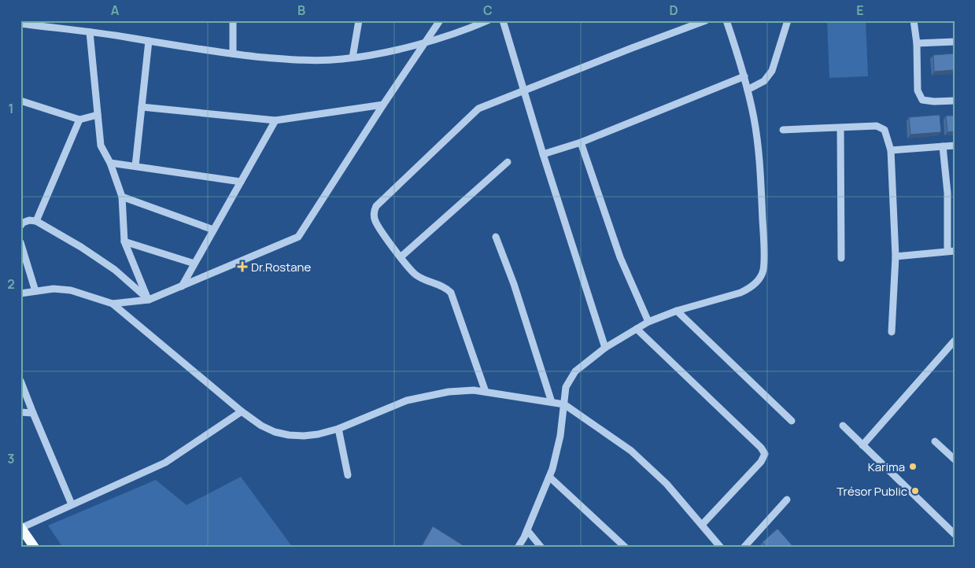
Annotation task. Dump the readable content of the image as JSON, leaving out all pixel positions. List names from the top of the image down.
{
  "places": {
    "health": ["Dr.Rostane"],
    "other": ["Karima", "Trésor Public"]
  },
  "grid": {
    "columns": [
      "A",
      "B",
      "C",
      "D",
      "E"
    ],
    "rows": ["1", "2", "3"]
  }
}
